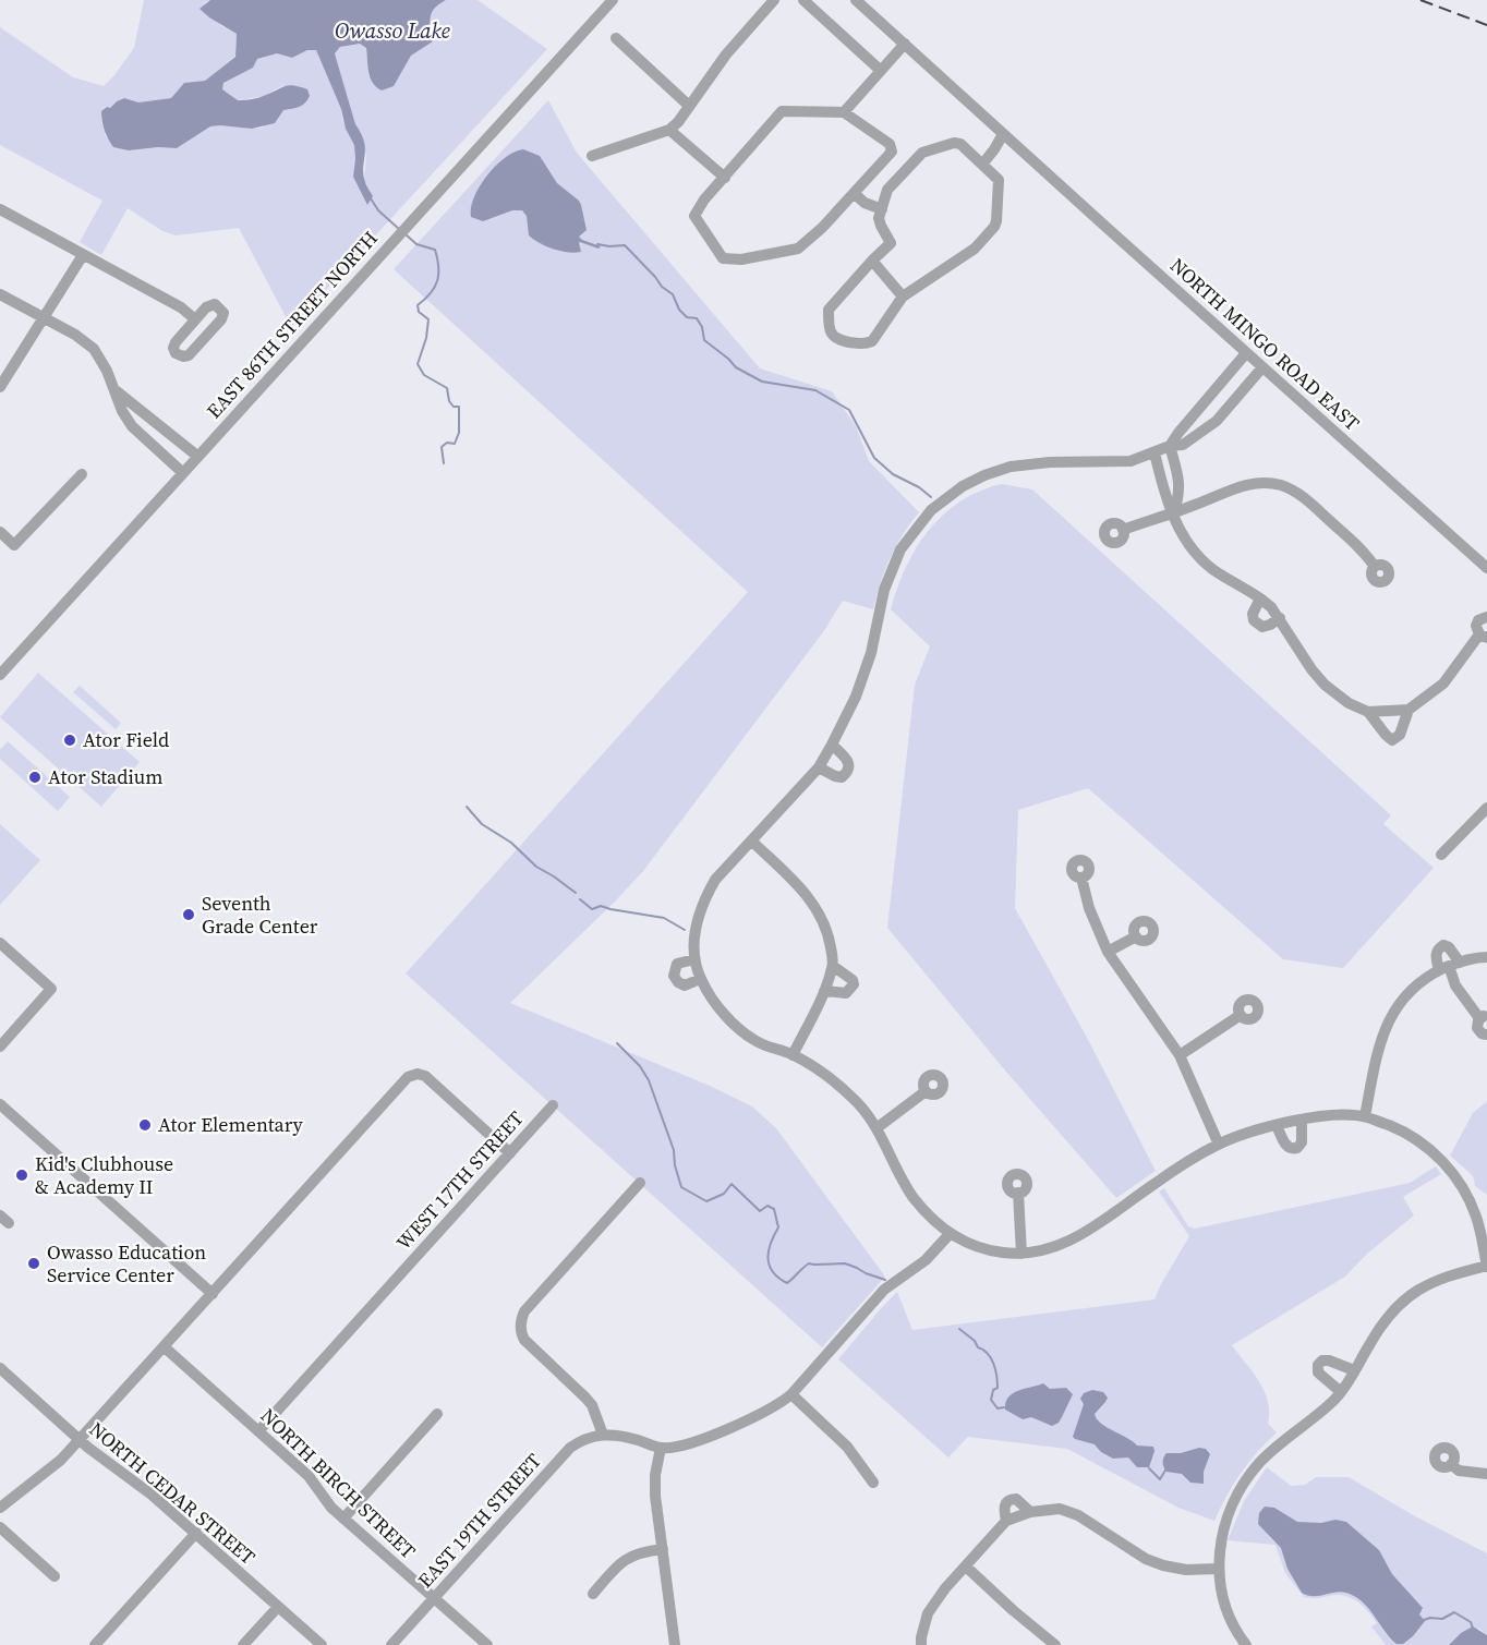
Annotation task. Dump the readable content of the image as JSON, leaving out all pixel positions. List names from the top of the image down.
{
  "streets": {
    "street": [
      "EAST 86TH STREET NORTH",
      "NORTH MINGO ROAD EAST",
      "WEST 17TH STREET",
      "NORTH BIRCH STREET",
      "NORTH CEDAR STREET",
      "EAST 19TH STREET"
    ]
  },
  "crossings": [
    ["WEST 17TH STREET", "NORTH BIRCH STREET"],
    ["NORTH BIRCH STREET", "EAST 19TH STREET"]
  ],
  "water": ["Owasso Lake"],
  "places": [
    "Ator Field",
    "Ator Stadium",
    "Seventh Grade Center",
    "Ator Elementary",
    "Kid's Clubhouse & Academy II",
    "Owasso Education Service Center"
  ]
}
